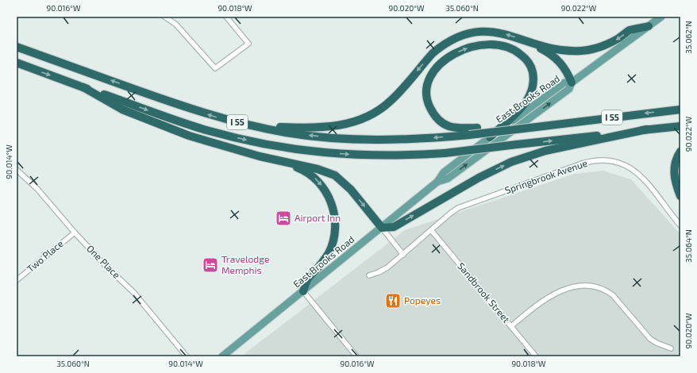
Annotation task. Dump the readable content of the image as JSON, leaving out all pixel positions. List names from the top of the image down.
{
  "streets": {
    "highway": ["I 55"],
    "main road": ["East Brooks Road"],
    "street": [
      "Springbrook Avenue",
      "Two Place",
      "One Place",
      "Sandbrook Street"
    ]
  },
  "crossings": [
    ["Springbrook Avenue", "Sandbrook Street"],
    ["Two Place", "One Place"]
  ],
  "places": {
    "hotel": ["Airport Inn", "Travelodge Memphis"],
    "restaurant": ["Popeyes"]
  },
  "coordinates": [
    "90.016°W",
    "90.018°W",
    "90.020°W",
    "35.060°N",
    "90.022°W",
    "35.062°N",
    "90.014°W",
    "35.064°N"
  ]
}
